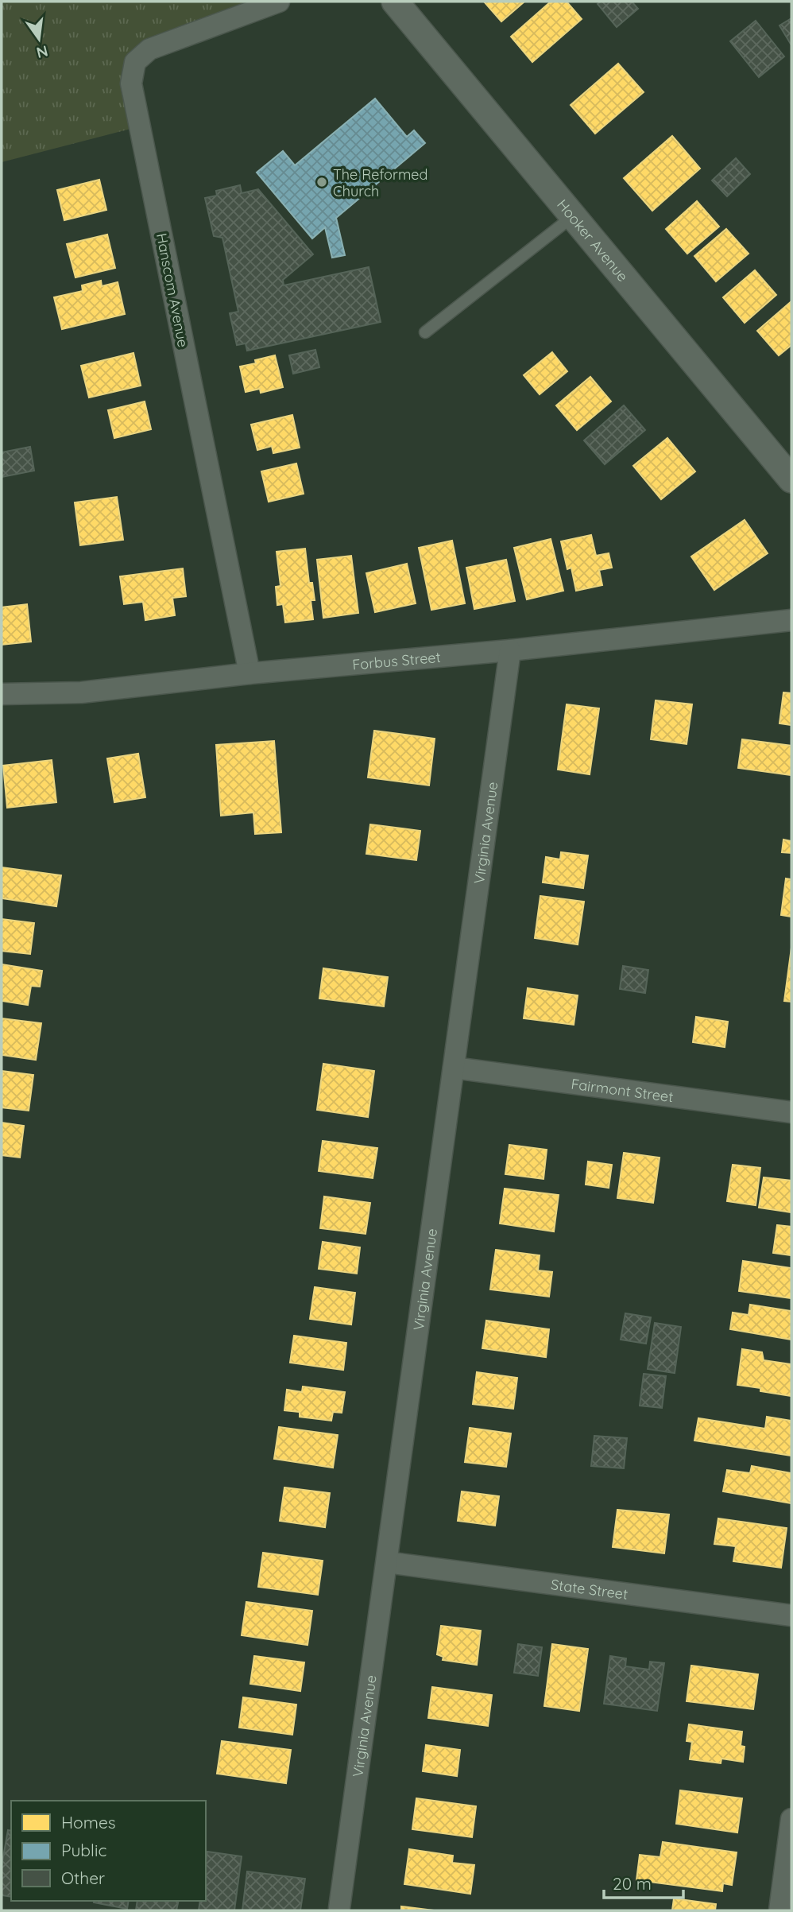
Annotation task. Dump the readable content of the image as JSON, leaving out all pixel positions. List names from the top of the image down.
{
  "streets": {
    "street": [
      "Hooker Avenue",
      "Hanscom Avenue",
      "Forbus Street",
      "Virginia Avenue",
      "Fairmont Street",
      "State Street"
    ]
  },
  "crossings": [
    ["Hanscom Avenue", "Forbus Street"],
    ["Forbus Street", "Virginia Avenue"],
    ["Virginia Avenue", "Fairmont Street"],
    ["Virginia Avenue", "State Street"]
  ],
  "places": ["The Reformed Church"],
  "legend": ["Homes", "Public", "Other"],
  "scale_bar": "20 m",
  "north": "bottom"
}
